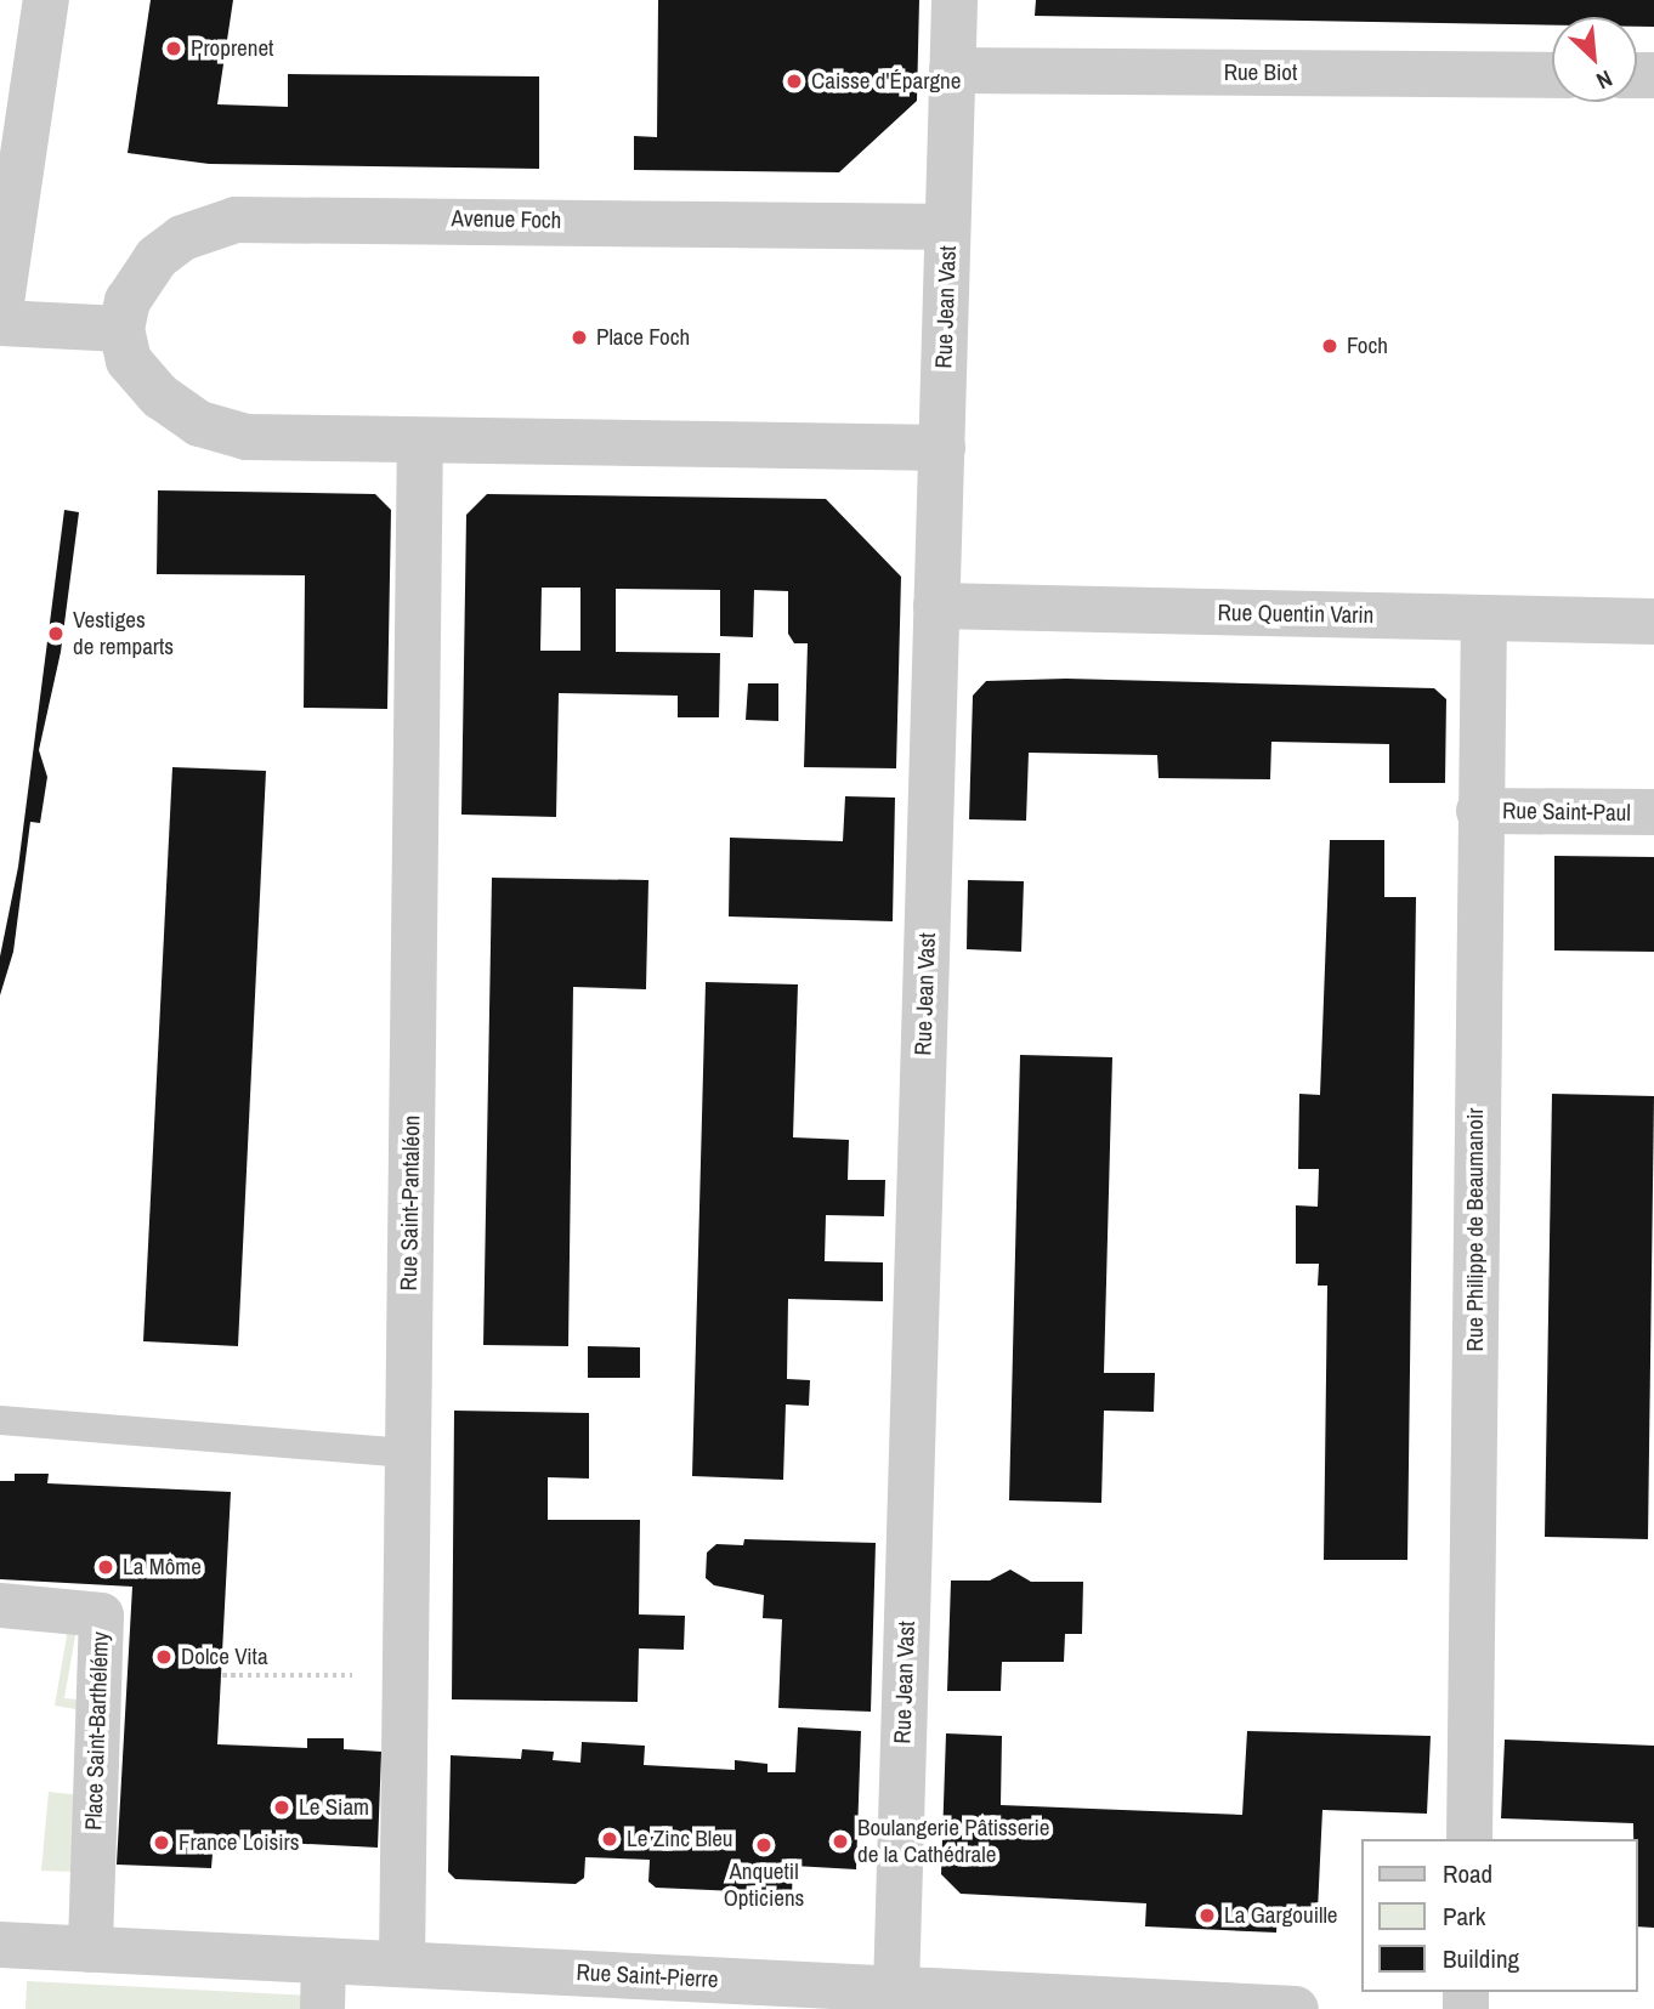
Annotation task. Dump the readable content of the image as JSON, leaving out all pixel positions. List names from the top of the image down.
{
  "streets": {
    "street": [
      "Rue Biot",
      "Avenue Foch",
      "Rue Jean Vast",
      "Rue Quentin Varin",
      "Rue Saint-Paul",
      "Rue Saint-Pantaléon",
      "Rue Philippe de Beaumanoir",
      "Place Saint-Barthélémy",
      "Rue Saint-Pierre"
    ]
  },
  "crossings": [
    ["Rue Biot", "Rue Jean Vast"],
    ["Avenue Foch", "Rue Jean Vast"],
    ["Rue Jean Vast", "Rue Quentin Varin"],
    ["Rue Jean Vast", "Rue Saint-Pierre"],
    ["Rue Quentin Varin", "Rue Philippe de Beaumanoir"],
    ["Rue Saint-Paul", "Rue Philippe de Beaumanoir"],
    ["Rue Saint-Pantaléon", "Rue Saint-Pierre"],
    ["Place Saint-Barthélémy", "Rue Saint-Pierre"]
  ],
  "places": [
    "Proprenet",
    "Caisse d'Épargne",
    "Place Foch",
    "Foch",
    "Vestiges de remparts",
    "La Môme",
    "Dolce Vita",
    "Le Siam",
    "Le Zinc Bleu",
    "Boulangerie Pâtisserie de la Cathédrale",
    "France Loisirs",
    "Anquetil Opticiens",
    "La Gargouille"
  ],
  "legend": ["Road", "Park", "Building"],
  "north": "bottom right"
}
